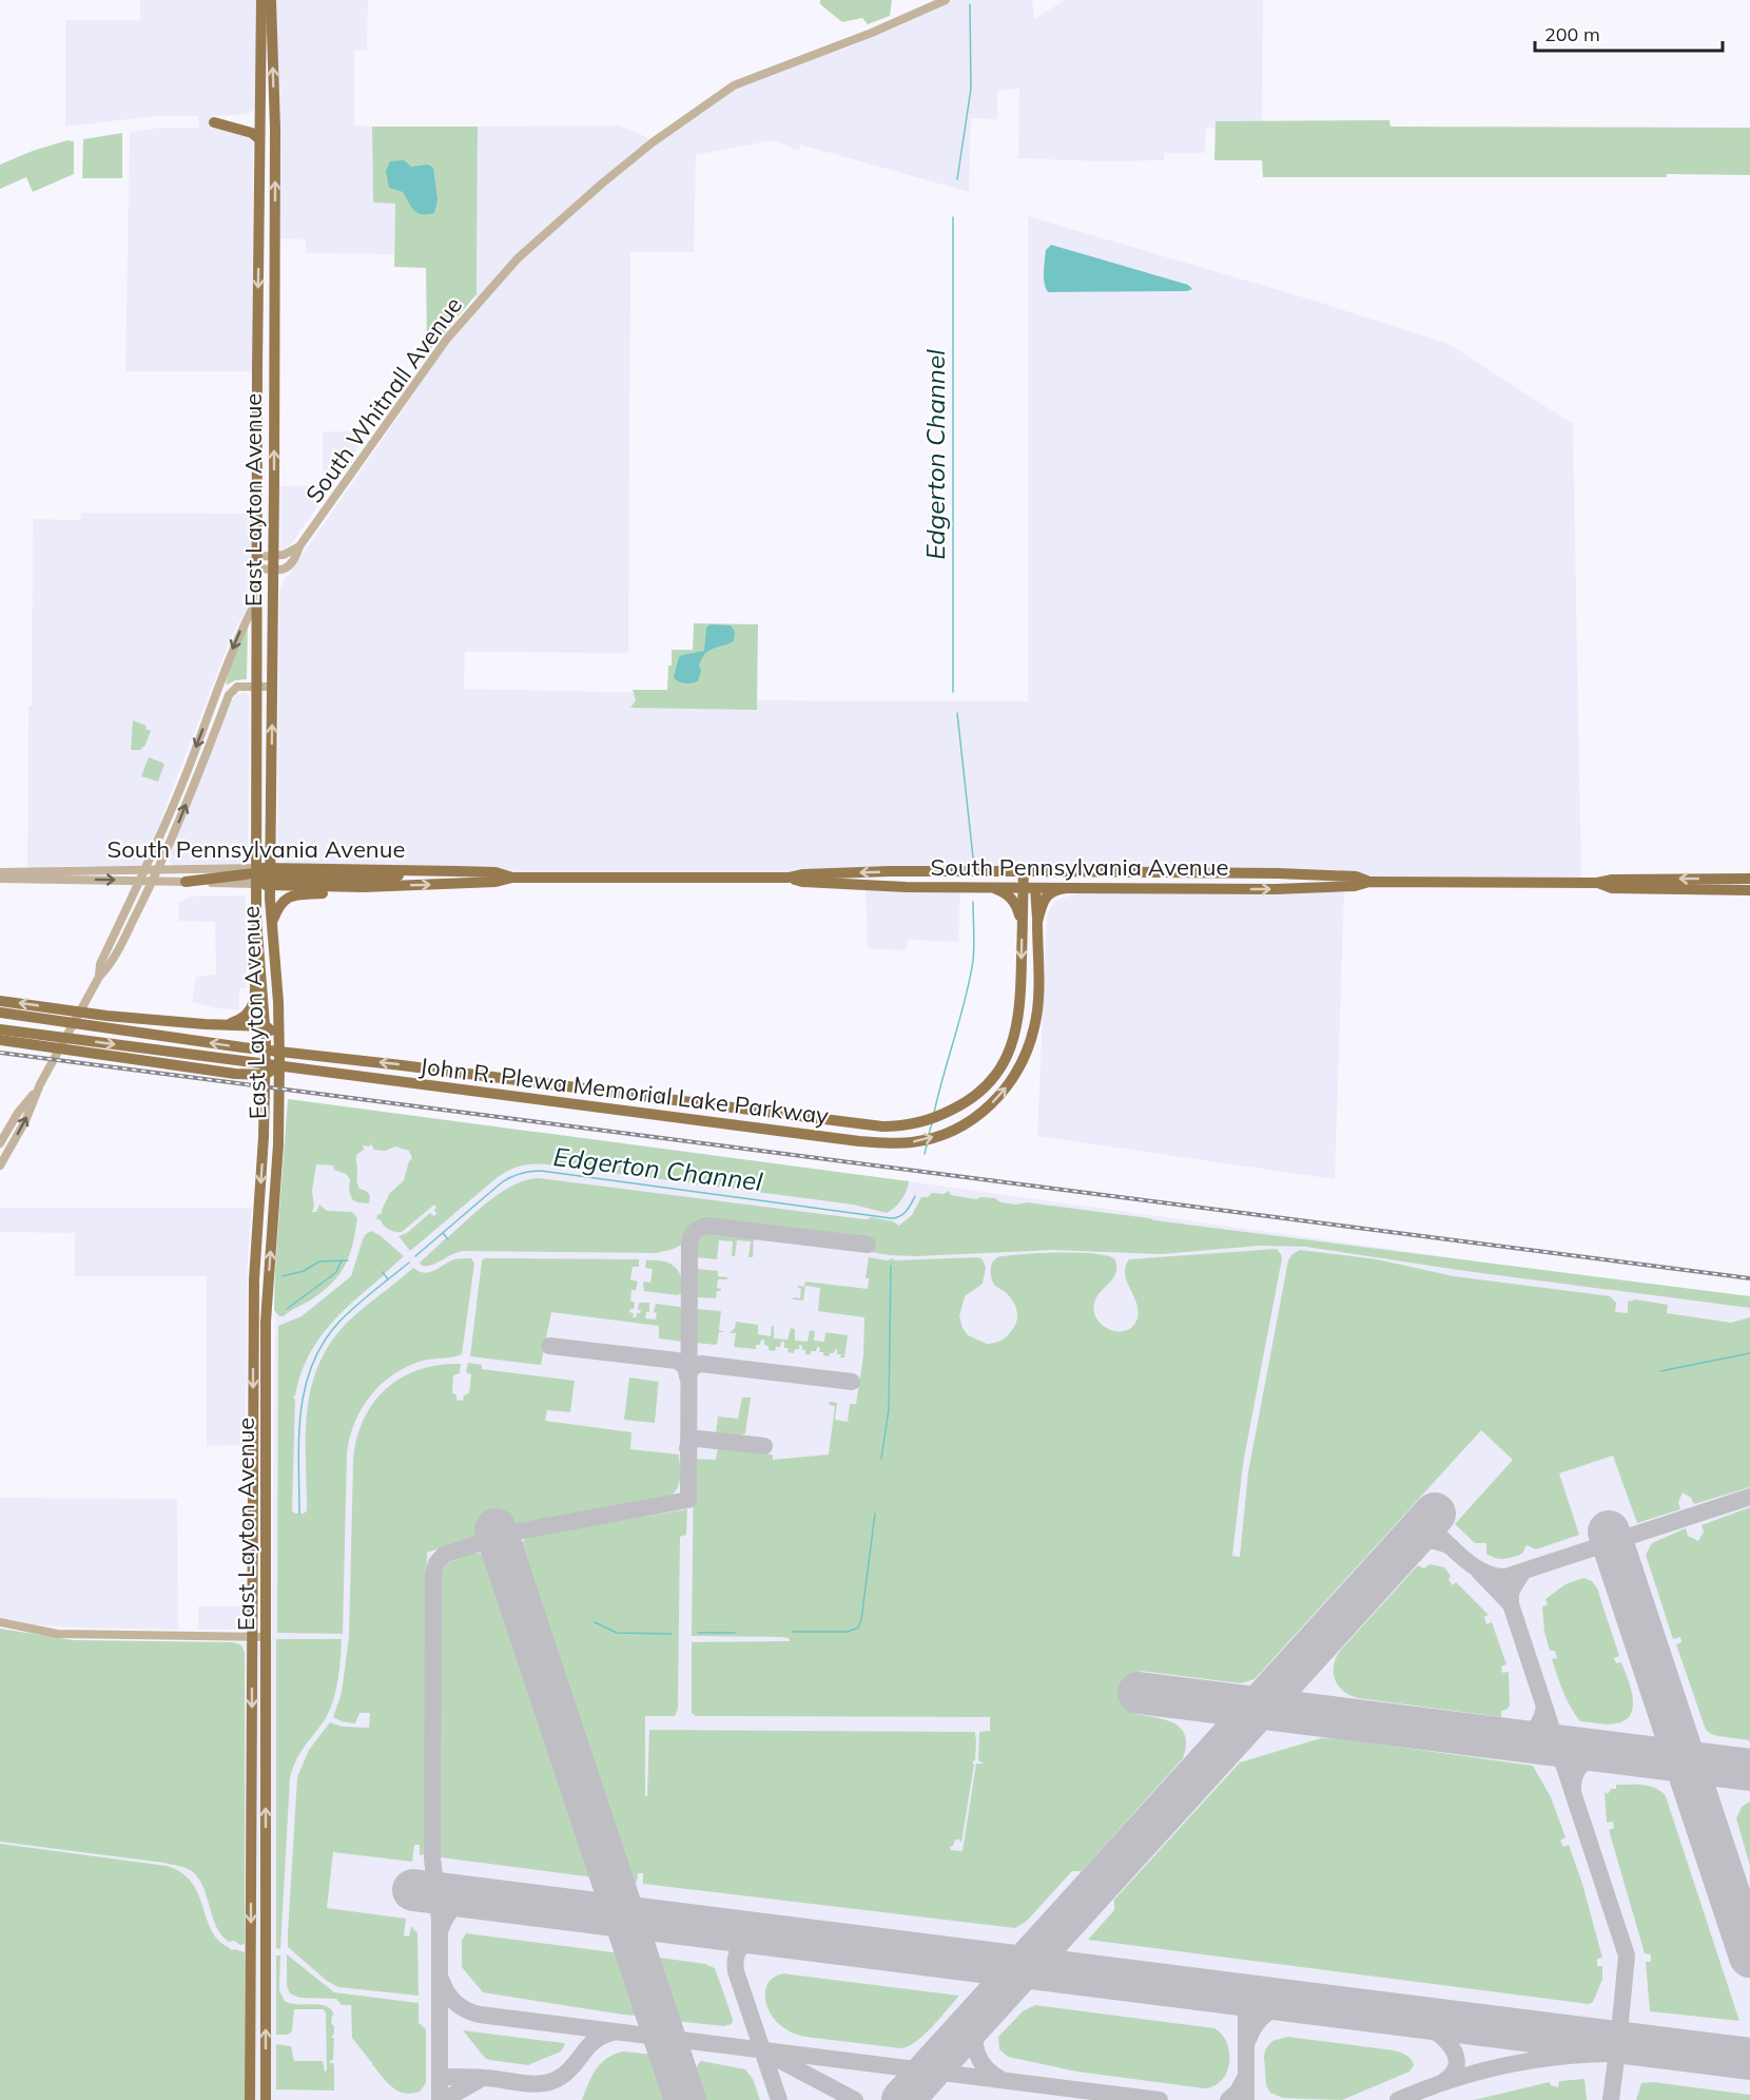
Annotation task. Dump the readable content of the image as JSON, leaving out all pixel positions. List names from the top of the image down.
{
  "streets": {
    "main road": ["East Layton Avenue", "South Pennsylvania Avenue", "John R. Plewa Memorial Lake Parkway"],
    "street": ["South Whitnall Avenue"]
  },
  "crossings": [
    ["South Whitnall Avenue", "East Layton Avenue"],
    ["East Layton Avenue", "South Pennsylvania Avenue"],
    ["South Pennsylvania Avenue", "John R. Plewa Memorial Lake Parkway"]
  ],
  "water": ["Edgerton Channel"],
  "scale_bar": "200 m"
}
